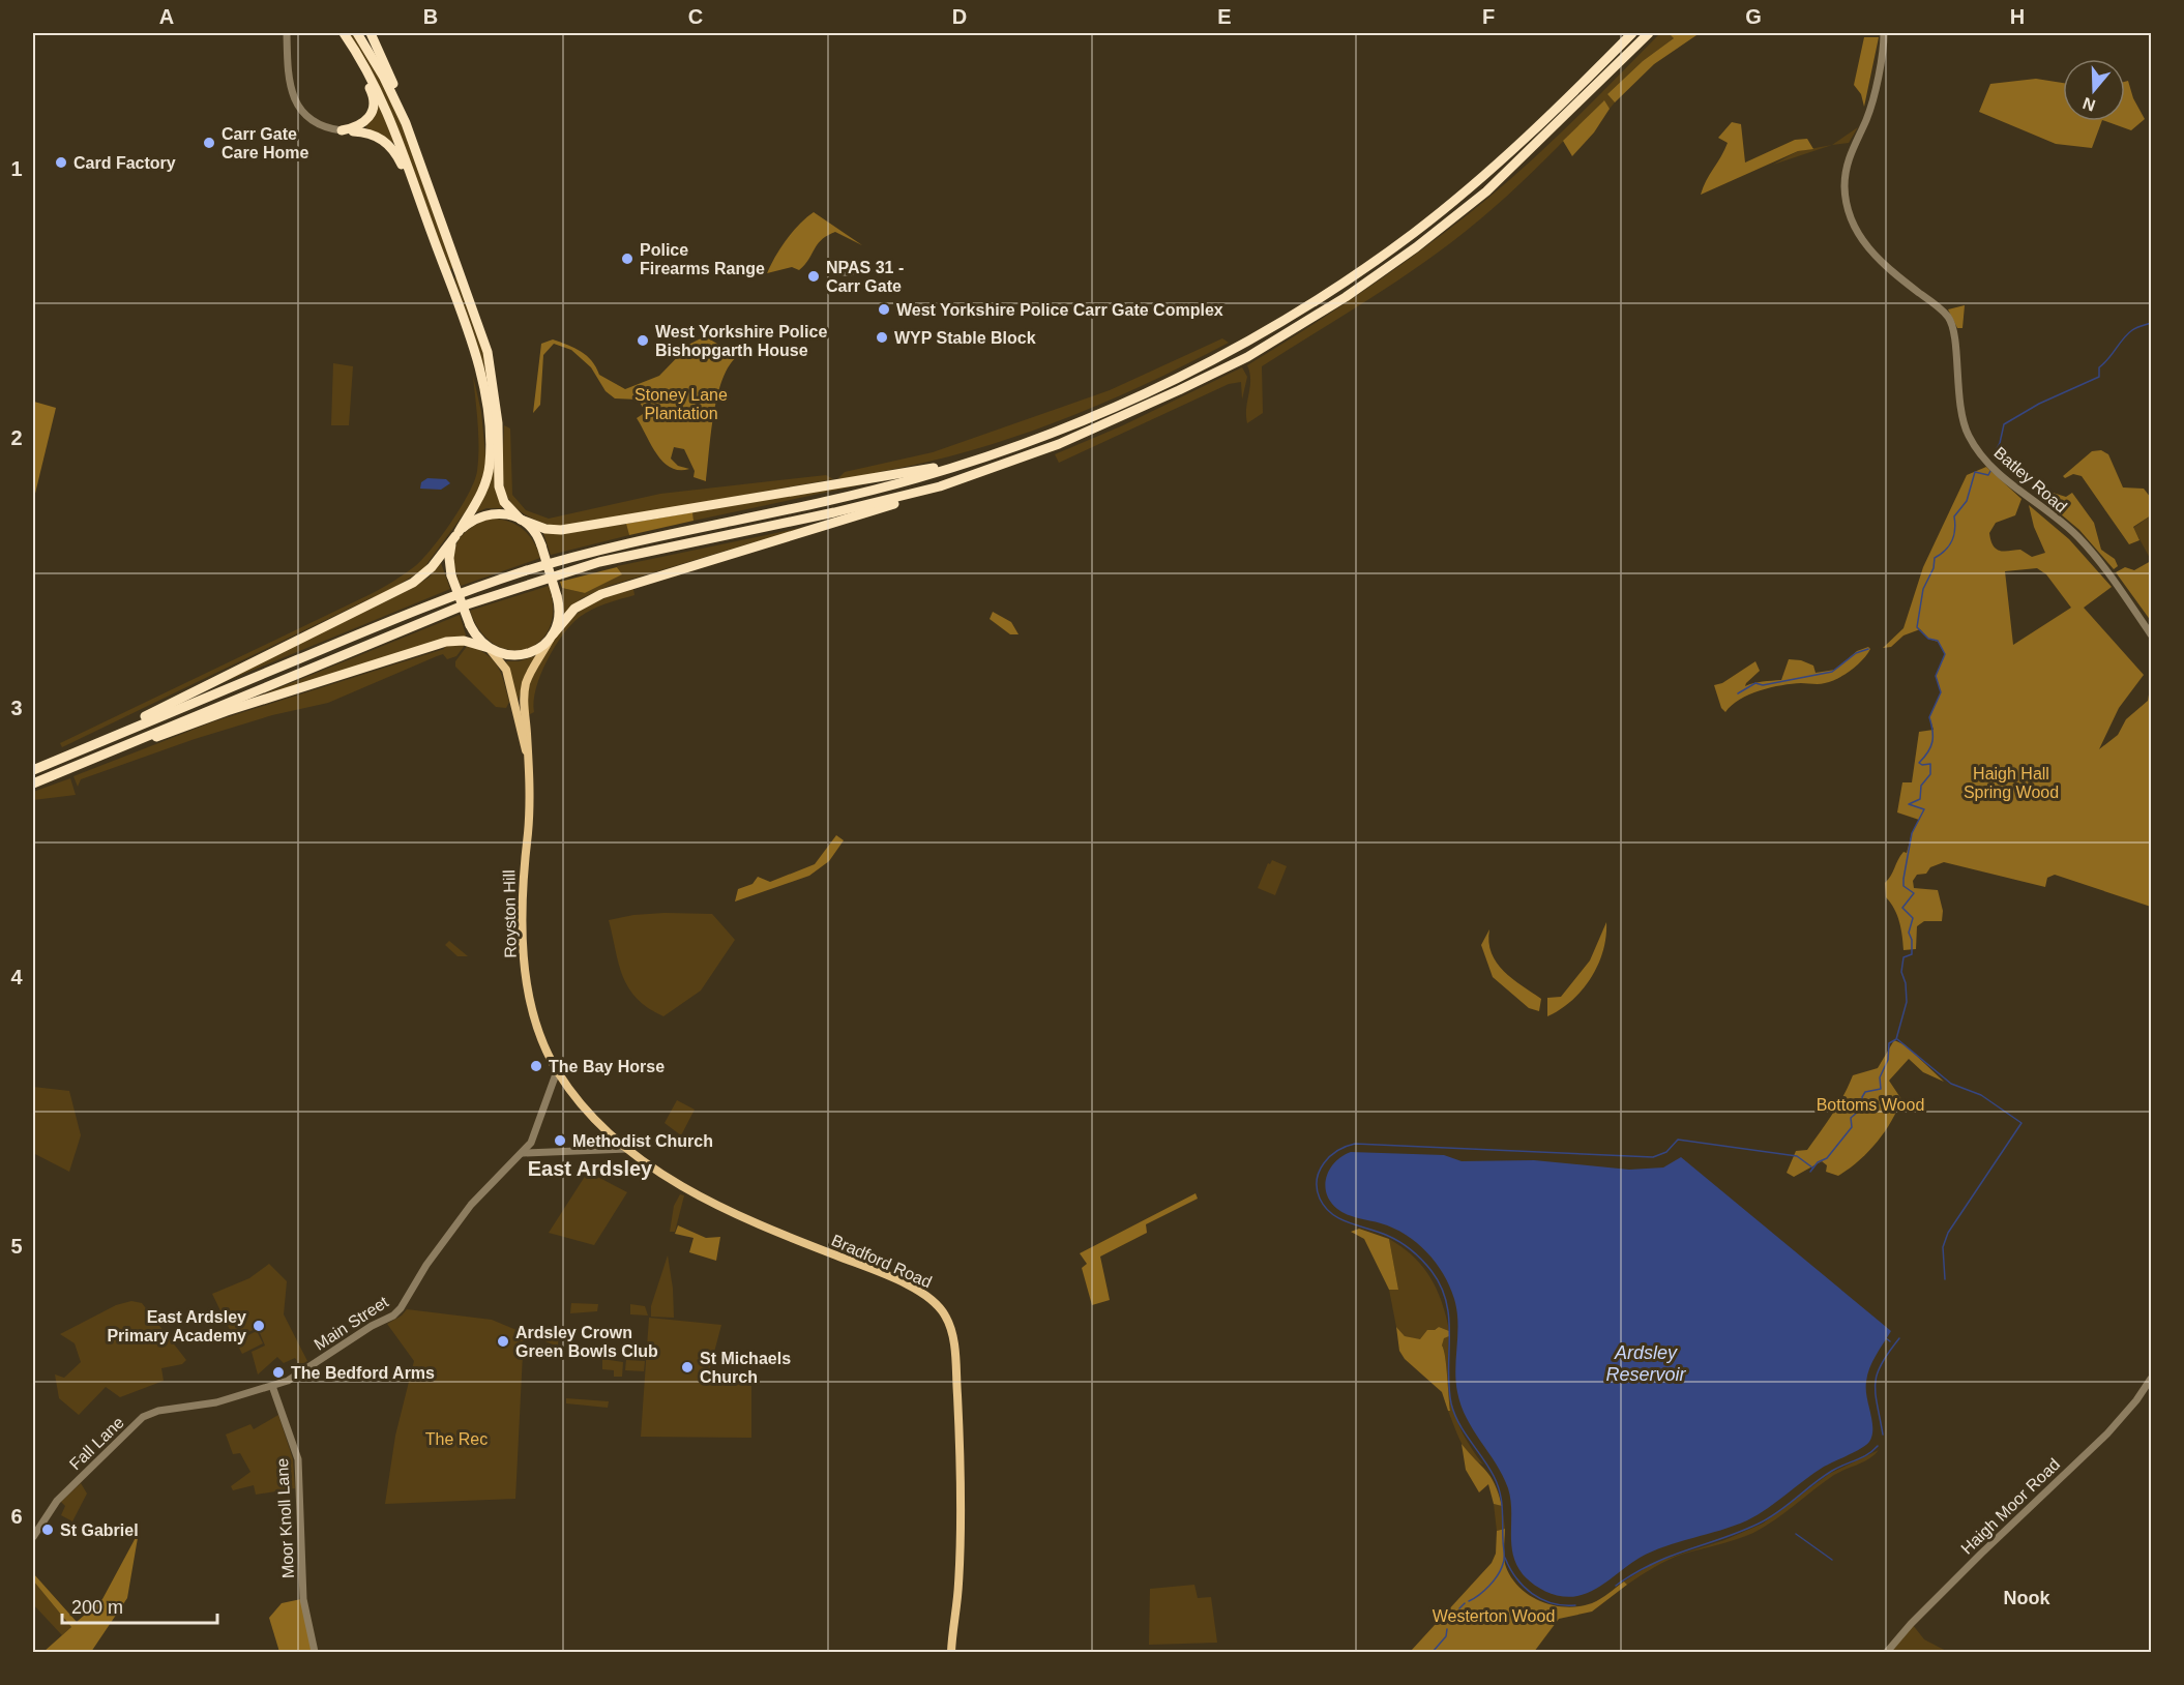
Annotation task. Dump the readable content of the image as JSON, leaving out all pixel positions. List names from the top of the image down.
{
  "streets": {
    "main road": ["Royston Hill", "Bradford Road"],
    "street": [
      "Batley Road",
      "Main Street",
      "Fall Lane",
      "Haigh Moor Road",
      "Moor Knoll Lane"
    ]
  },
  "crossings": [
    ["Royston Hill", "Bradford Road"],
    ["Royston Hill", "Main Street"],
    ["Bradford Road", "Main Street"],
    ["Main Street", "Fall Lane"],
    ["Main Street", "Moor Knoll Lane"]
  ],
  "districts": ["East Ardsley", "Nook"],
  "water": ["Ardsley Reservoir"],
  "parks": [
    "Stoney Lane Plantation",
    "Haigh Hall Spring Wood",
    "Bottoms Wood",
    "The Rec",
    "Westerton Wood"
  ],
  "places": [
    "Carr Gate Care Home",
    "Card Factory",
    "Police Firearms Range",
    "NPAS 31 - Carr Gate",
    "West Yorkshire Police Carr Gate Complex",
    "WYP Stable Block",
    "West Yorkshire Police Bishopgarth House",
    "The Bay Horse",
    "Methodist Church",
    "East Ardsley Primary Academy",
    "Ardsley Crown Green Bowls Club",
    "St Michaels Church",
    "The Bedford Arms",
    "St Gabriel"
  ],
  "scale_bar": "200 m",
  "north": "bottom",
  "grid": {
    "columns": [
      "A",
      "B",
      "C",
      "D",
      "E",
      "F",
      "G",
      "H"
    ],
    "rows": [
      "1",
      "2",
      "3",
      "4",
      "5",
      "6"
    ]
  }
}
